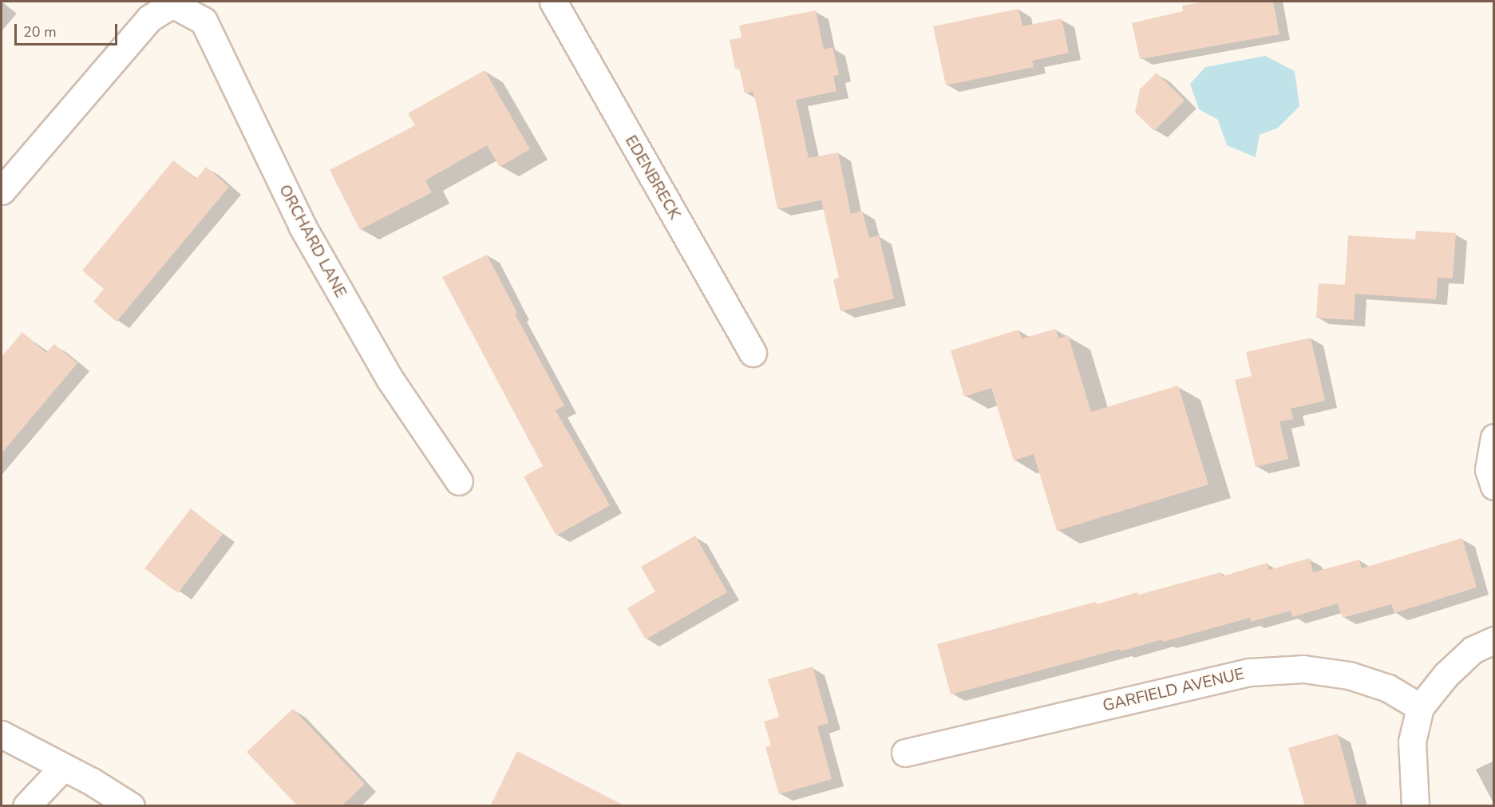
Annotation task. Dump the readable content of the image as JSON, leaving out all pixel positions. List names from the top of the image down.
{
  "streets": {
    "street": ["EDENBRECK", "ORCHARD LANE", "GARFIELD AVENUE"]
  },
  "scale_bar": "20 m"
}
